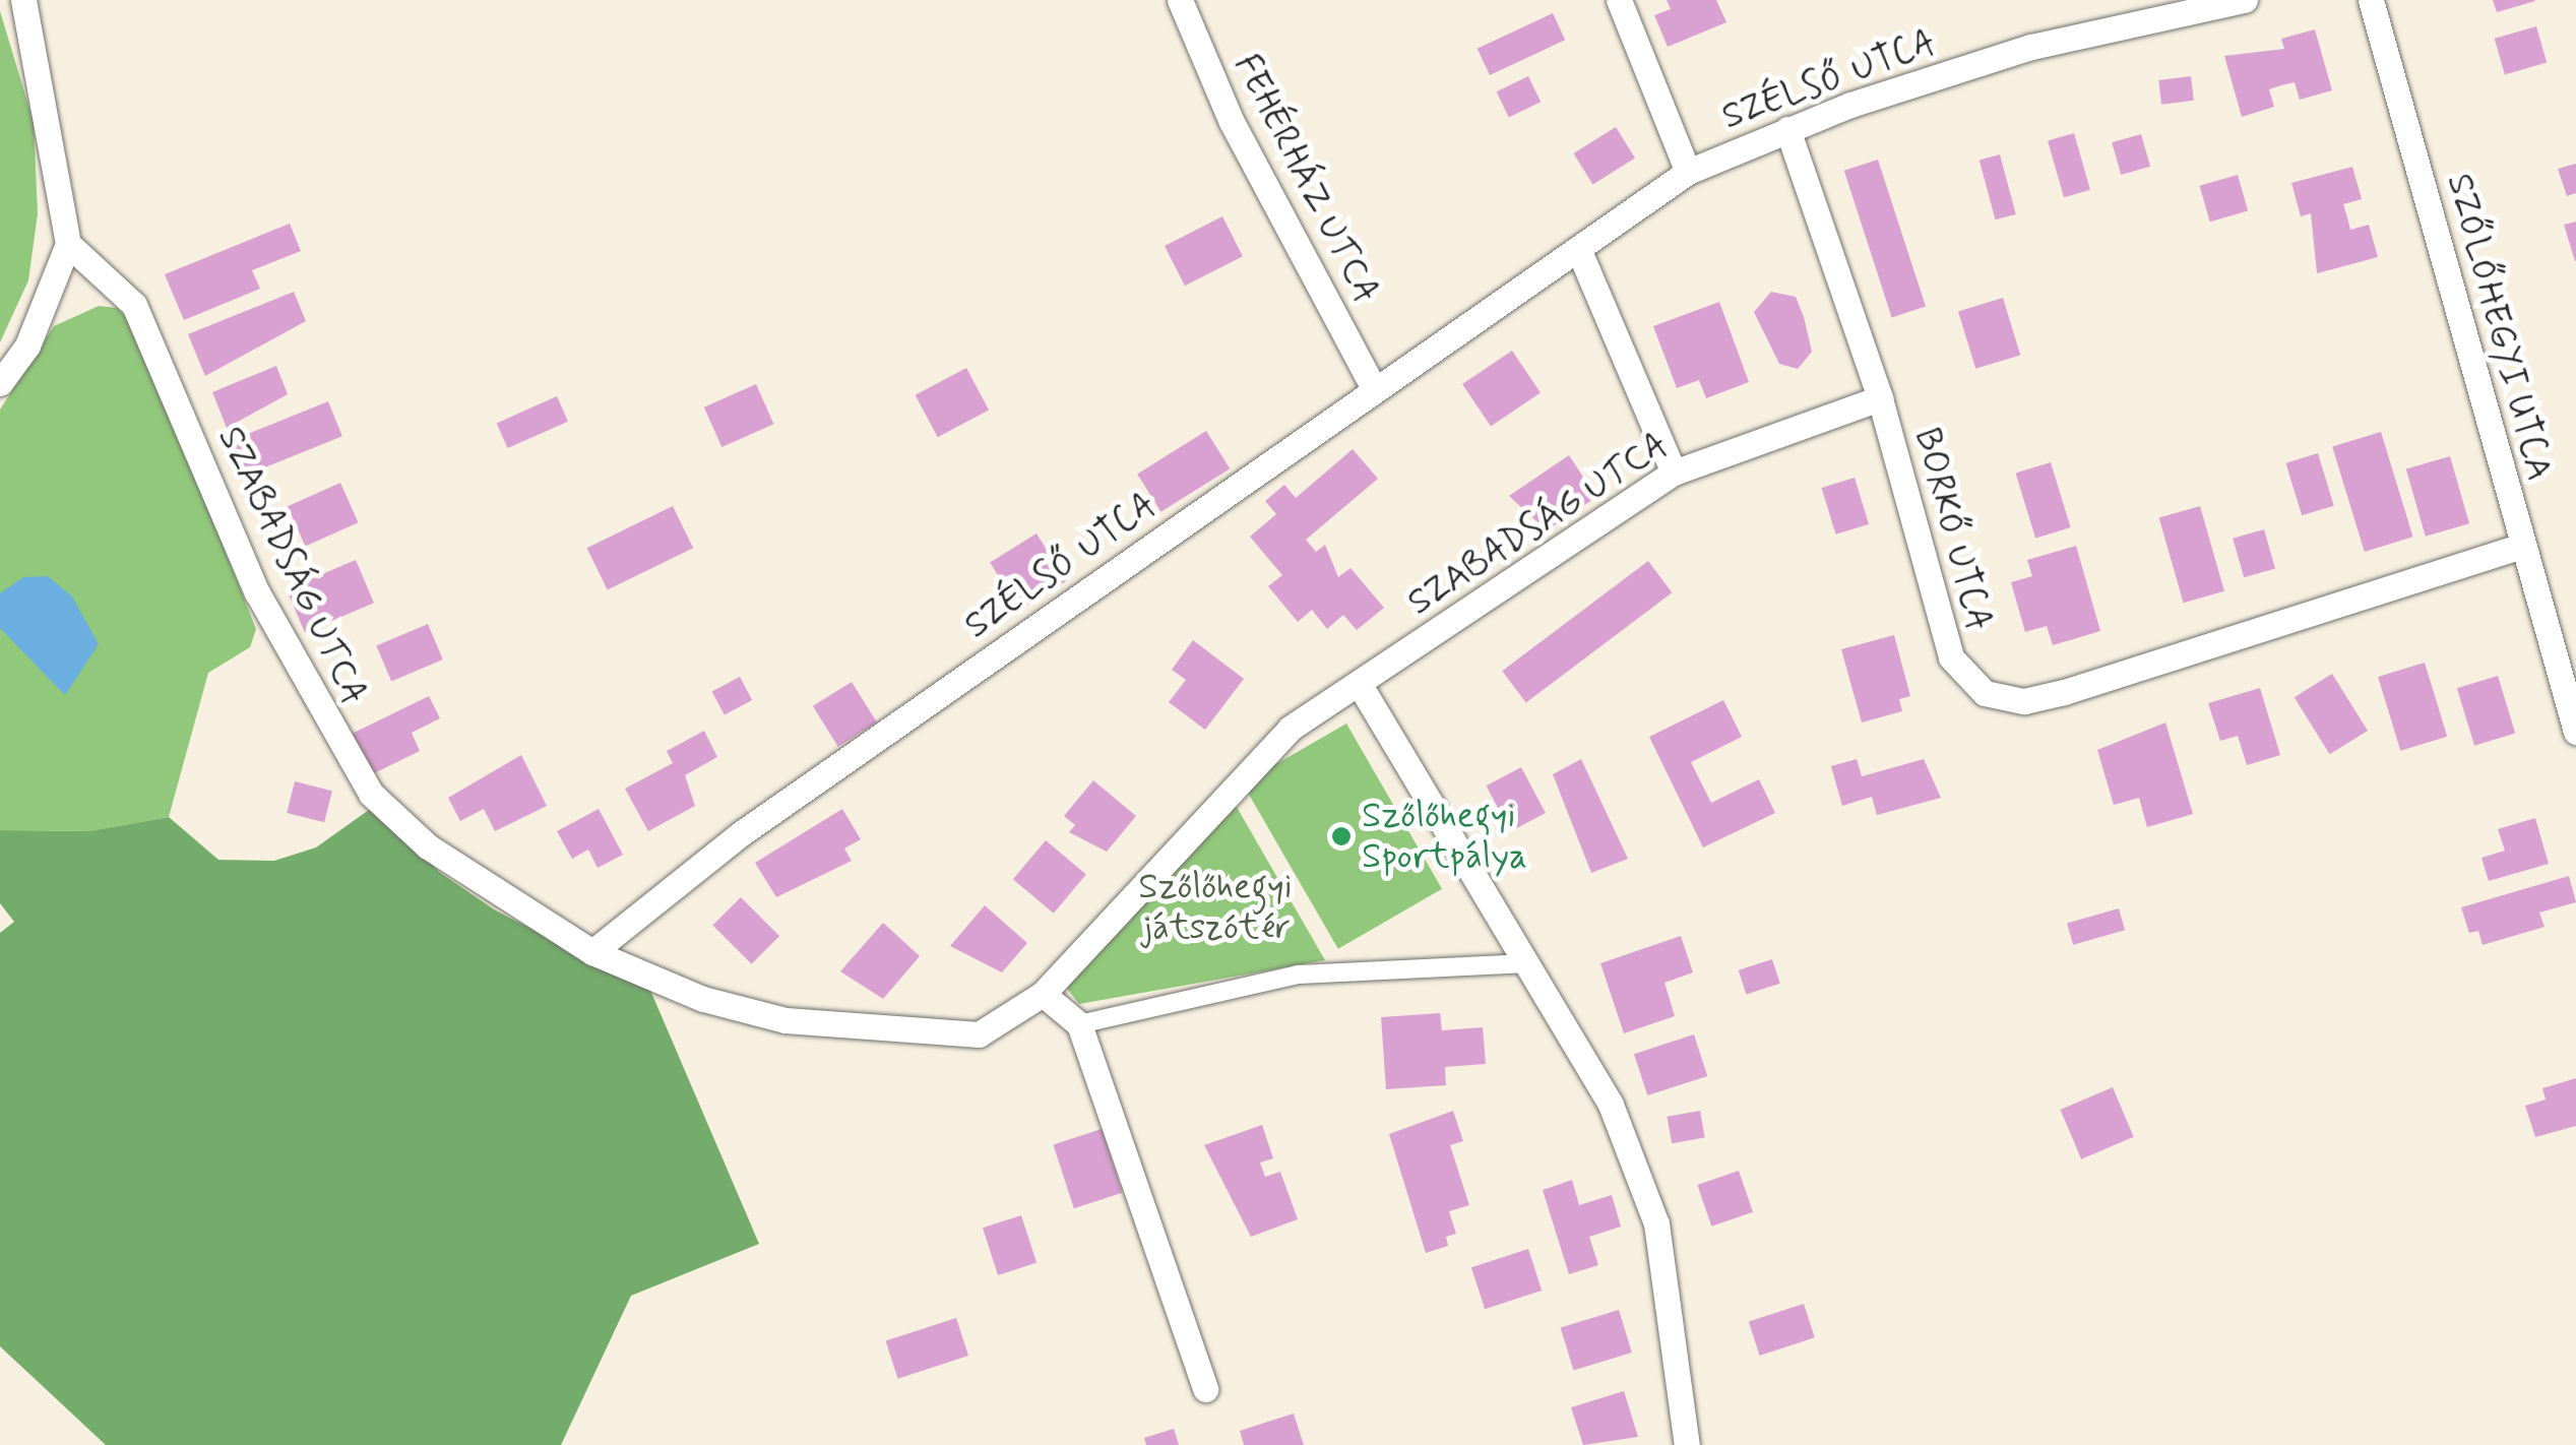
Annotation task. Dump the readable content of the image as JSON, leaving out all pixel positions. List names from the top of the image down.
{
  "streets": {
    "street": [
      "SZÉLSŐ UTCA",
      "FEHÉRHÁZ UTCA",
      "SZŐLŐHEGYI UTCA",
      "SZABADSÁG UTCA",
      "BORKŐ UTCA"
    ]
  },
  "crossings": [
    ["SZÉLSŐ UTCA", "FEHÉRHÁZ UTCA"],
    ["SZÉLSŐ UTCA", "SZABADSÁG UTCA"],
    ["SZÉLSŐ UTCA", "BORKŐ UTCA"],
    ["SZŐLŐHEGYI UTCA", "BORKŐ UTCA"],
    ["SZABADSÁG UTCA", "BORKŐ UTCA"]
  ],
  "parks": ["Szőlőhegyi játszótér"],
  "places": ["Szőlőhegyi Sportpálya"]
}
